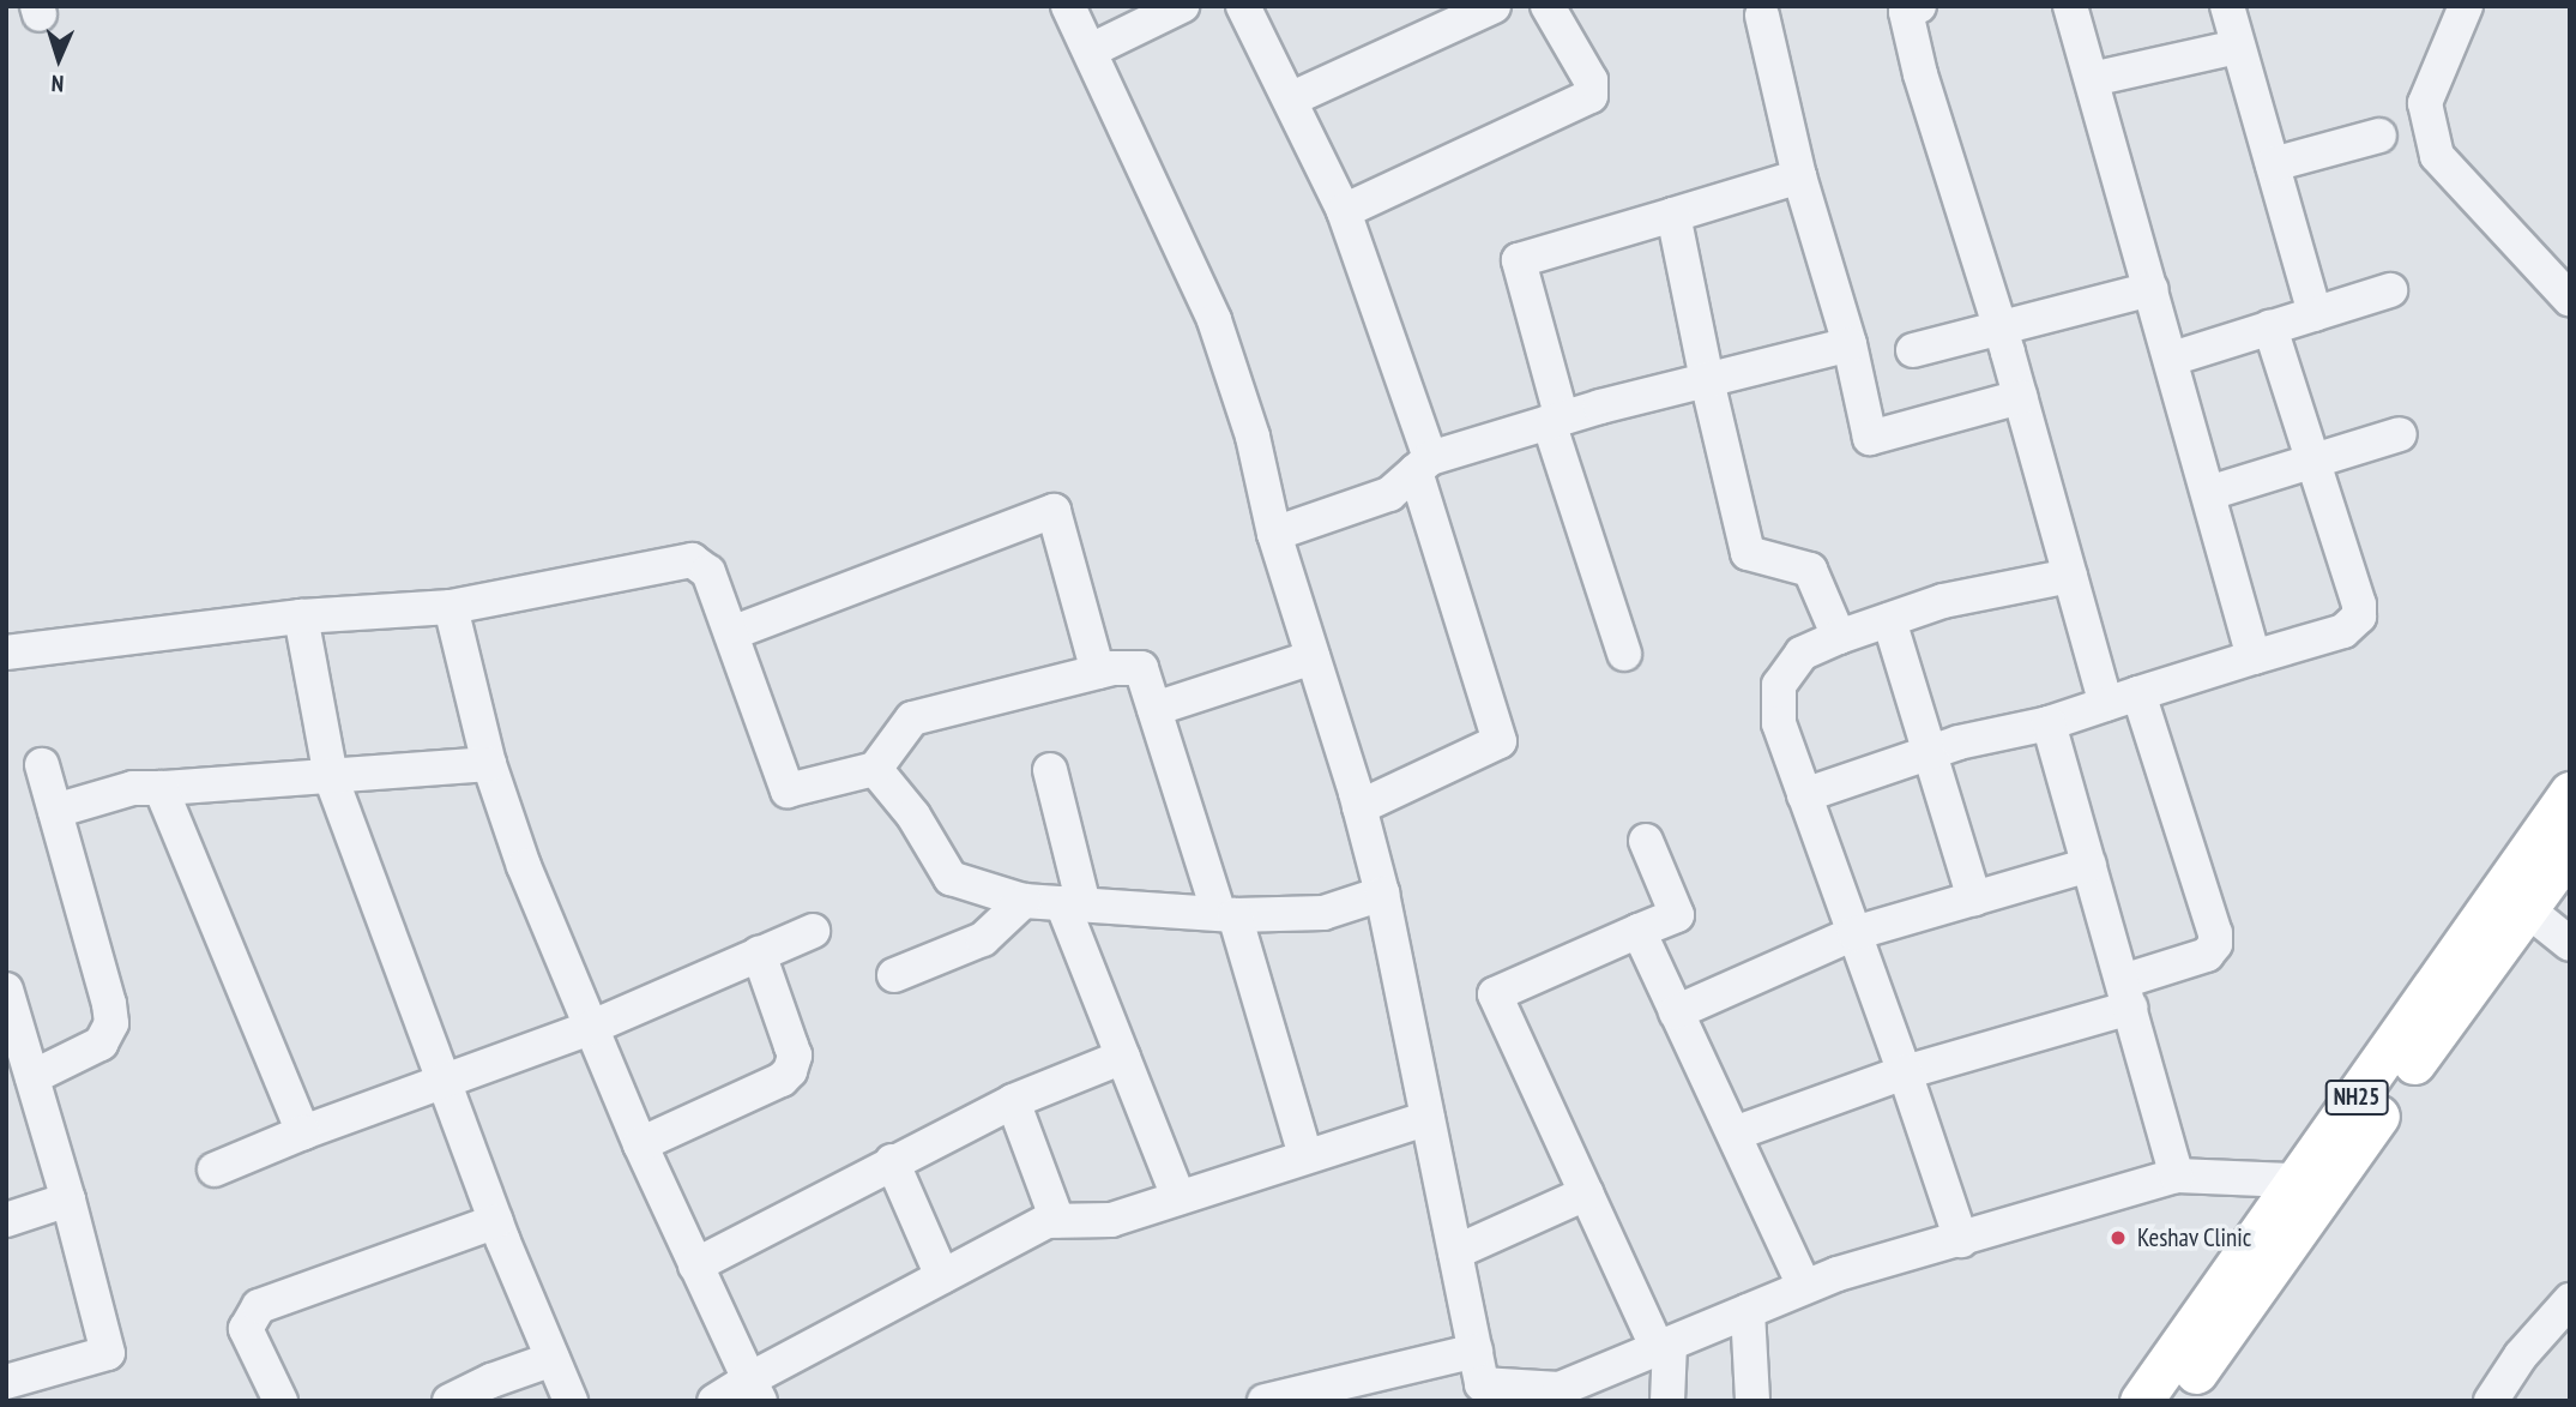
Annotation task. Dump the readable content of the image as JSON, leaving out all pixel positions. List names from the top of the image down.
{
  "streets": {
    "main road": ["NH25"]
  },
  "places": ["Keshav Clinic"],
  "north": "bottom"
}
